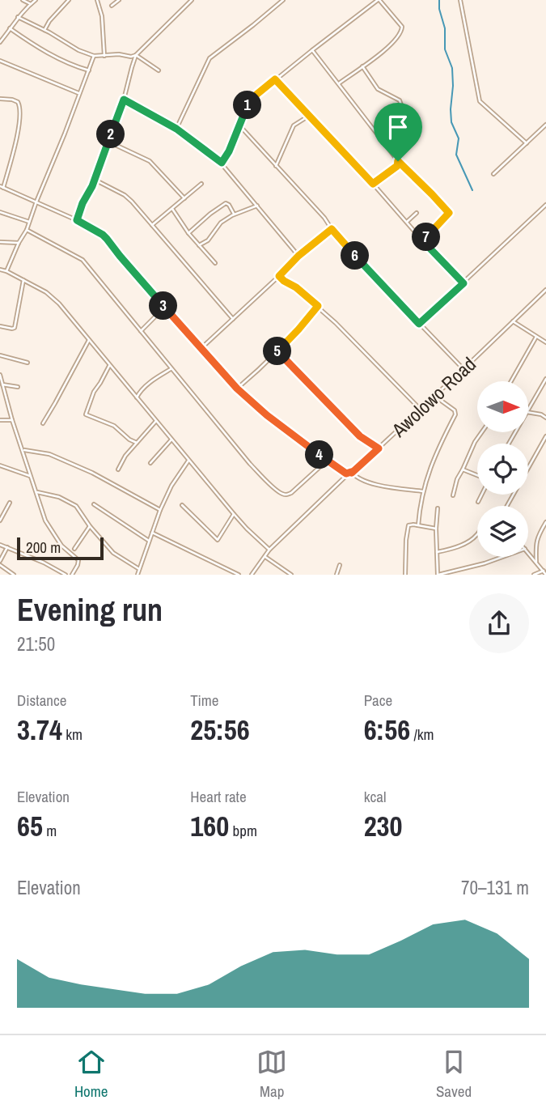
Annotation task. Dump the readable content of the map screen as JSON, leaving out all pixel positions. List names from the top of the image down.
{
  "streets": {
    "street": ["Awolowo Road"]
  },
  "scale_bar": "200 m",
  "north": "right",
  "page": {
    "pins": [
      "1",
      "2",
      "7",
      "6",
      "3",
      "5",
      "4"
    ],
    "scale": "200 m",
    "heading": ["Evening run", "21:50"],
    "stats": [
      ["Distance", "3.74 km"],
      ["Time", "25:56"],
      ["Pace", "6:56 /km"],
      ["Elevation", "65 m"],
      ["Heart rate", "160 bpm"],
      ["kcal", "230"]
    ],
    "chart": ["Elevation", "70–131 m"],
    "tabs": ["Home", "Map", "Saved"]
  }
}
